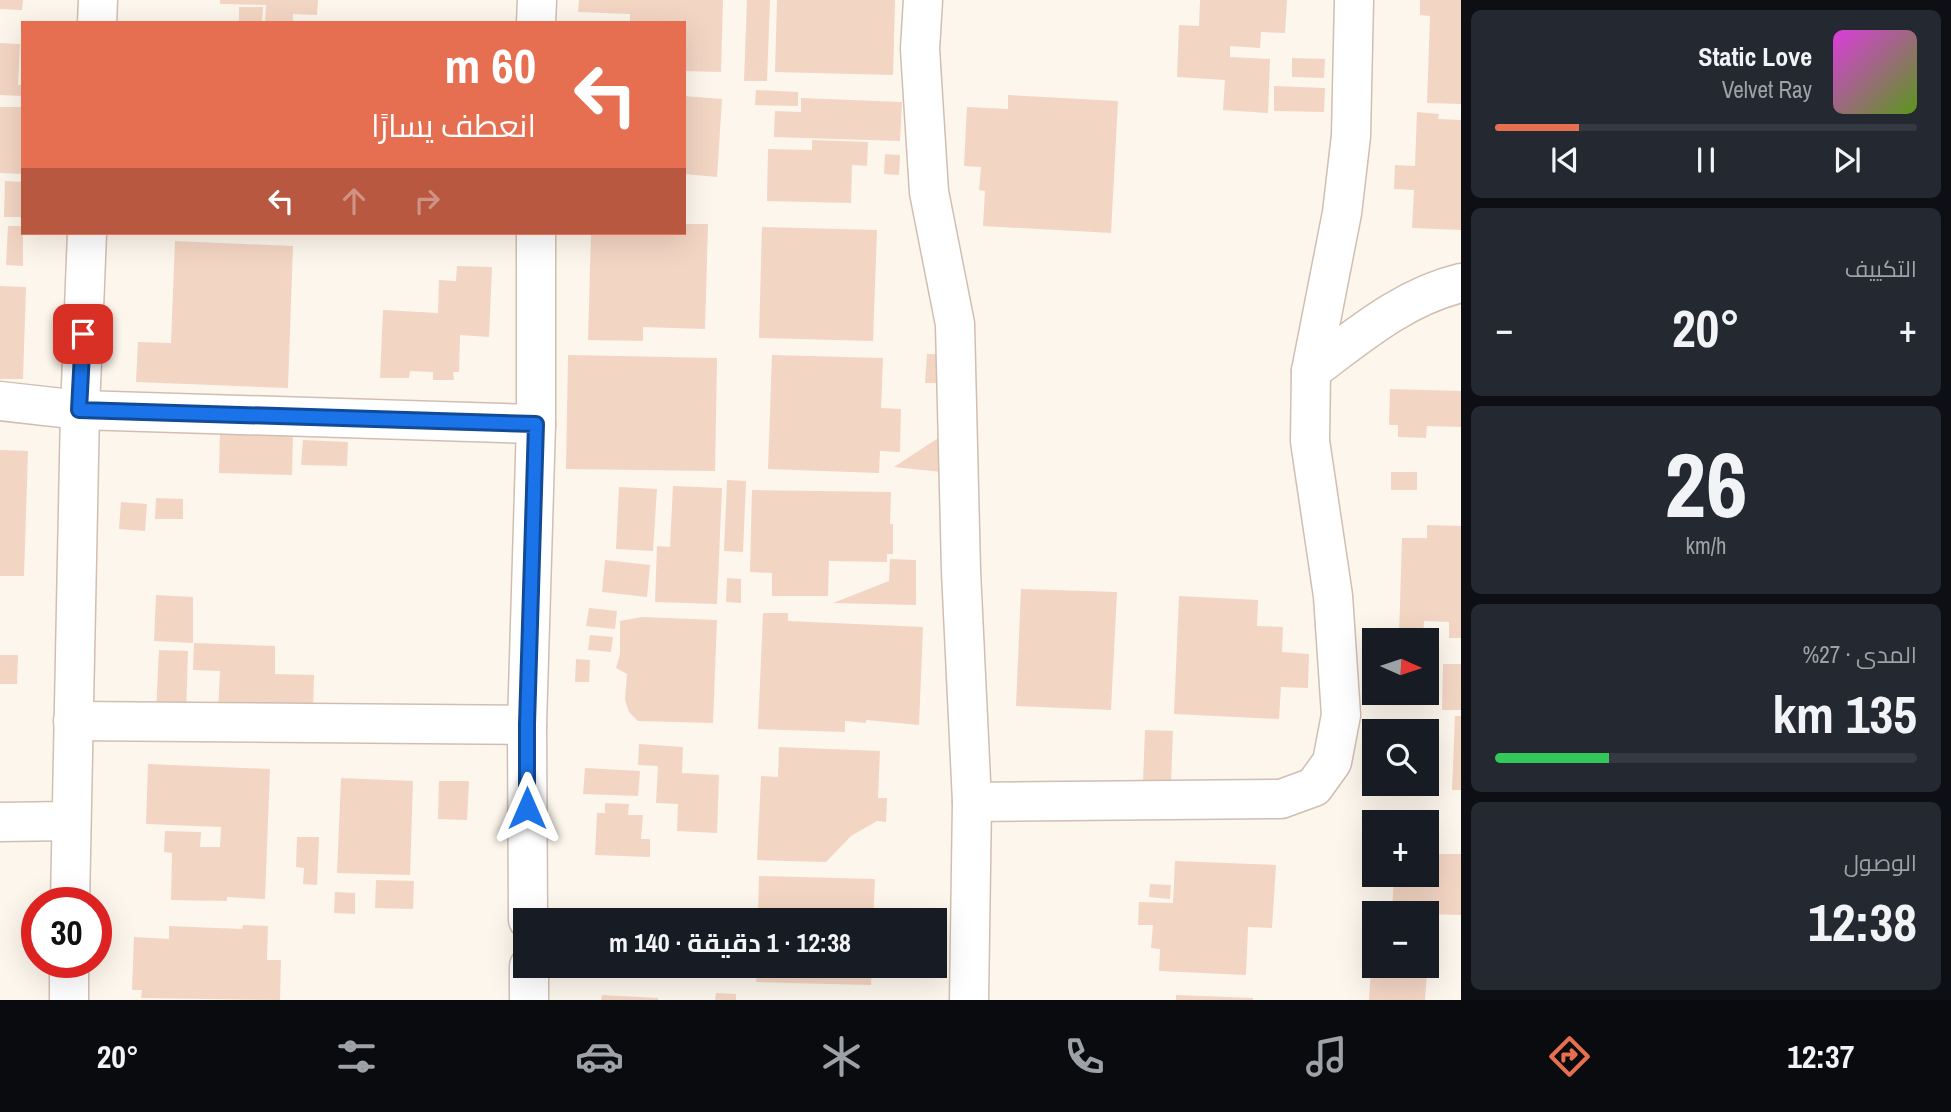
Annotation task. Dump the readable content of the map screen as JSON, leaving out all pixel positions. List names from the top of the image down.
{
  "north": "right",
  "page": {
    "turn": ["60 m", "انعطف يسارًا"],
    "song": ["Static Love", "Velvet Ray"],
    "tile": [
      "التكييف",
      ["26", "km/h"],
      ["المدى · 27%", "135 km"],
      ["الوصول", "12:38"]
    ],
    "heat": ["−", "20°", "+"],
    "map_buttons": ["+", "−"],
    "limit": "30",
    "trip": "12:38 · 1 دقيقة · 140 m",
    "tabs": ["12:37", "20°"]
  }
}
